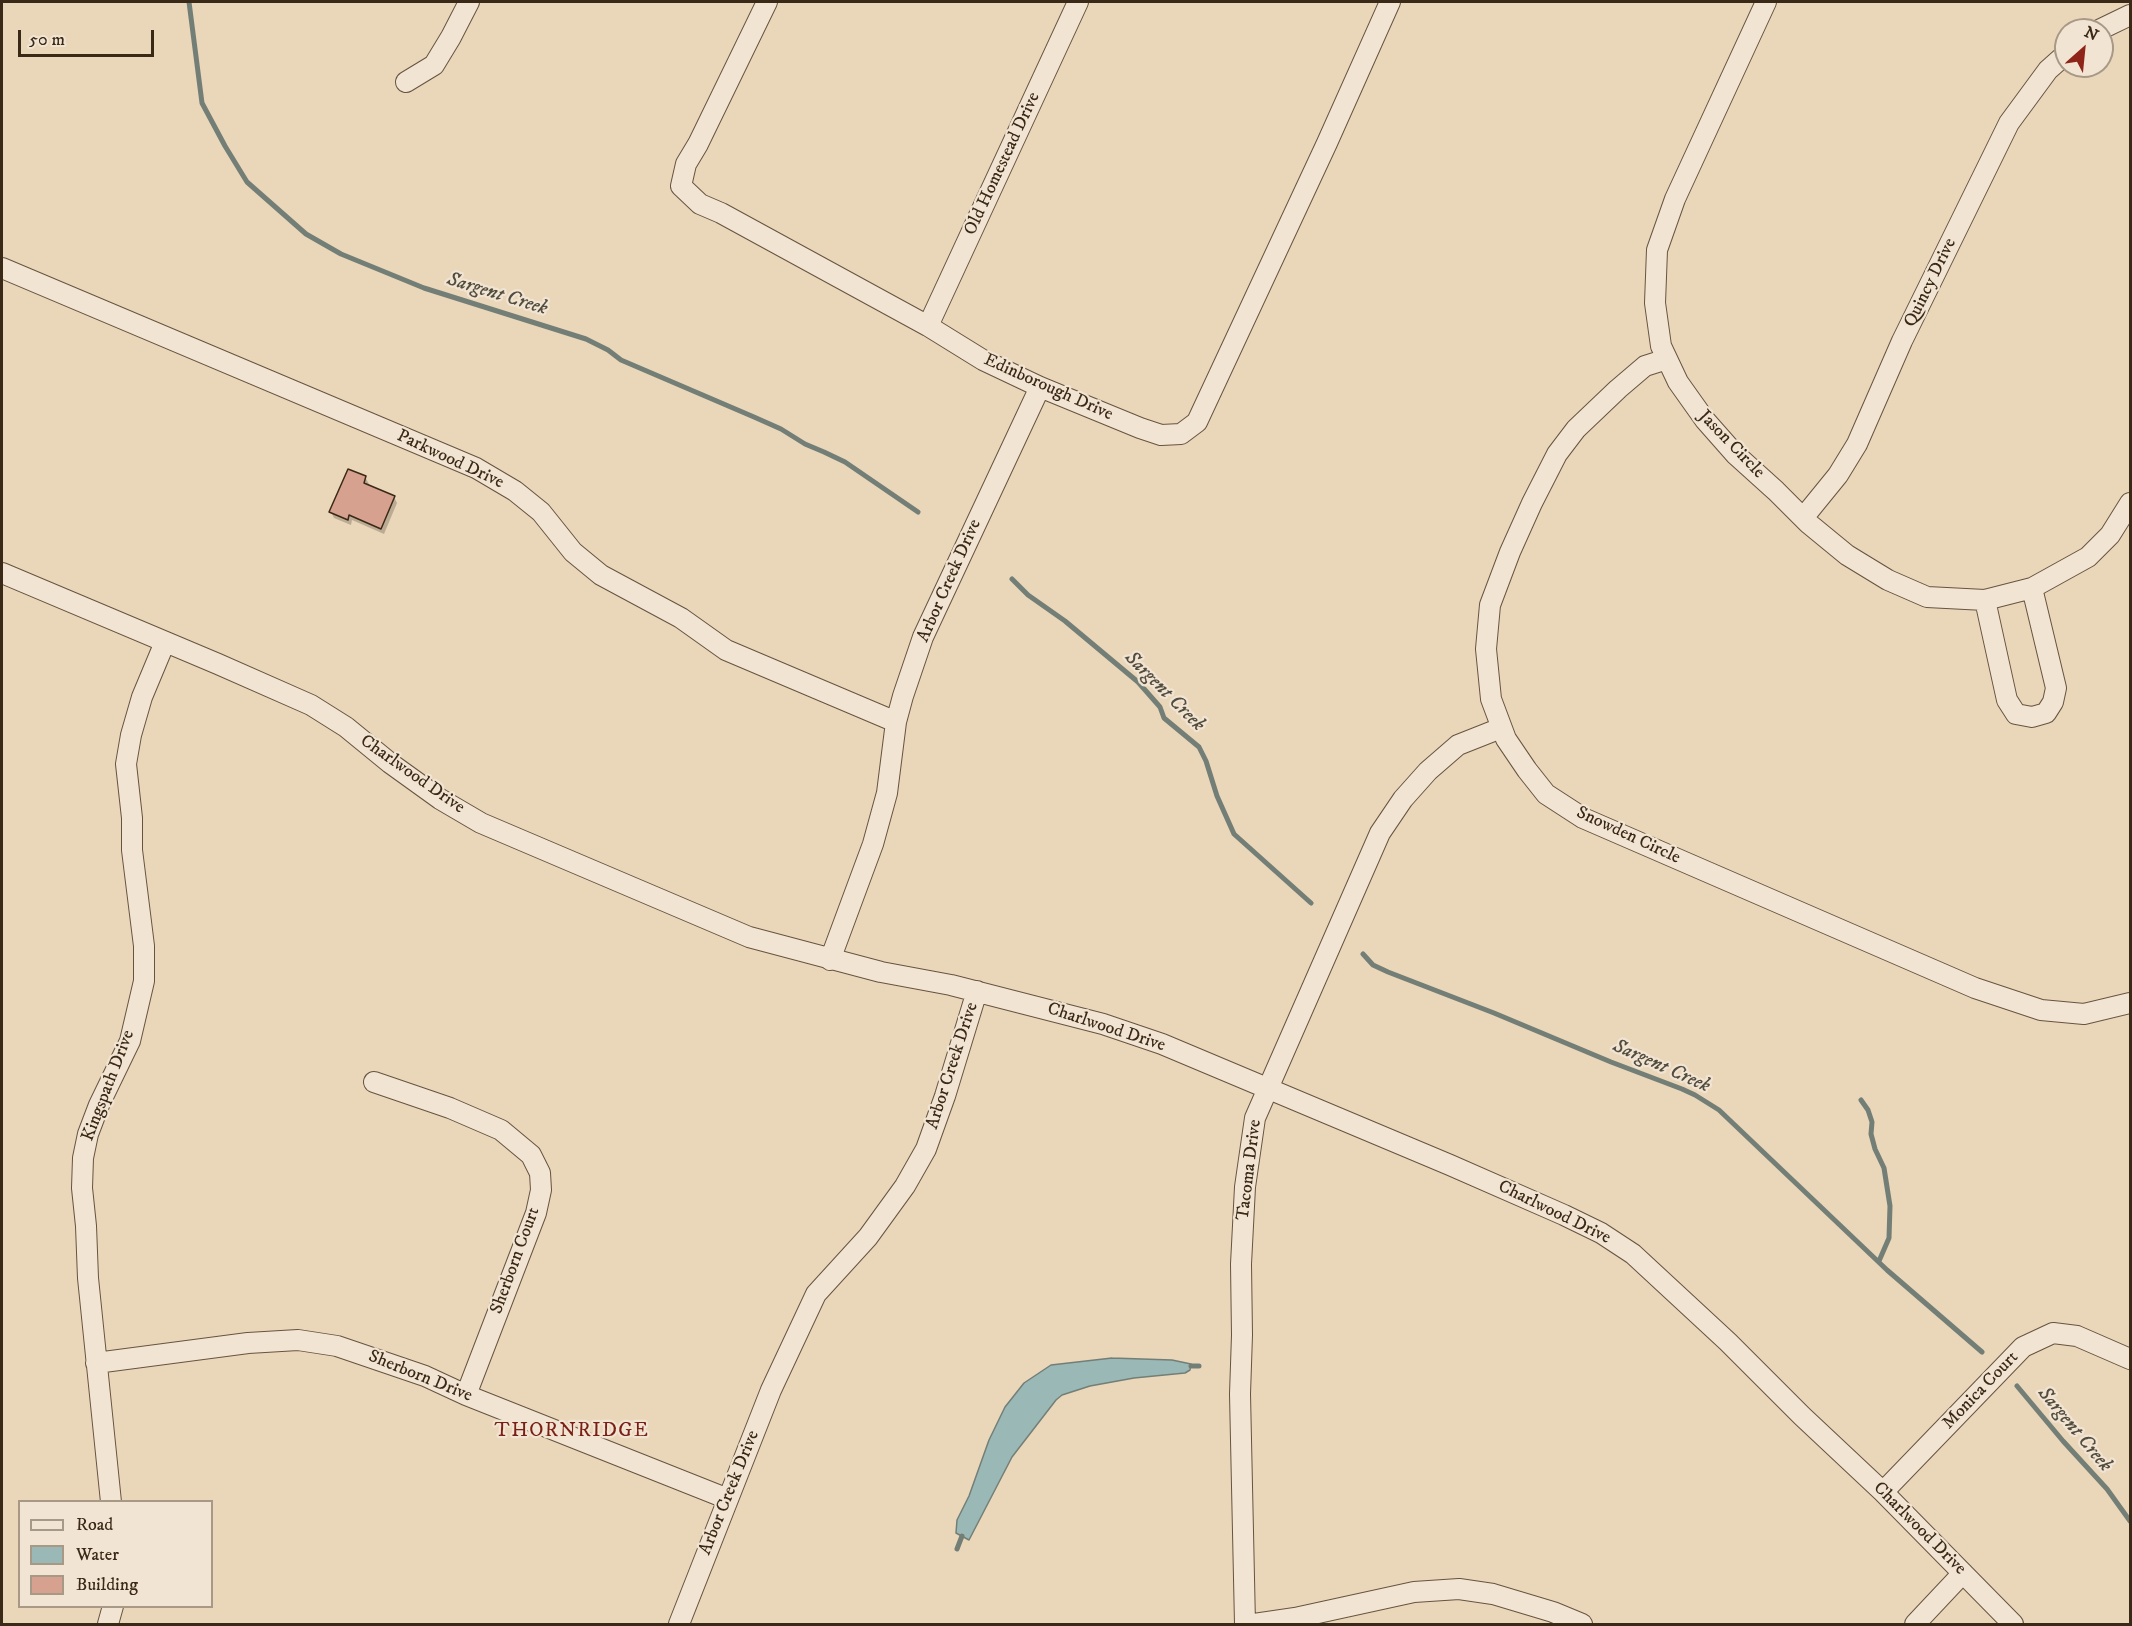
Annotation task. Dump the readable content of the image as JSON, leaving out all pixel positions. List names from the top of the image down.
{
  "streets": {
    "street": [
      "Old Homestead Drive",
      "Quincy Drive",
      "Edinborough Drive",
      "Jason Circle",
      "Parkwood Drive",
      "Arbor Creek Drive",
      "Charlwood Drive",
      "Snowden Circle",
      "Kingspath Drive",
      "Tacoma Drive",
      "Sherborn Court",
      "Sherborn Drive",
      "Monica Court"
    ]
  },
  "crossings": [
    ["Old Homestead Drive", "Edinborough Drive"],
    ["Quincy Drive", "Jason Circle"],
    ["Edinborough Drive", "Arbor Creek Drive"],
    ["Jason Circle", "Snowden Circle"],
    ["Parkwood Drive", "Arbor Creek Drive"],
    ["Arbor Creek Drive", "Charlwood Drive"],
    ["Arbor Creek Drive", "Sherborn Drive"],
    ["Charlwood Drive", "Kingspath Drive"],
    ["Charlwood Drive", "Tacoma Drive"],
    ["Charlwood Drive", "Monica Court"],
    ["Snowden Circle", "Tacoma Drive"],
    ["Kingspath Drive", "Sherborn Drive"],
    ["Sherborn Court", "Sherborn Drive"]
  ],
  "districts": ["THORNRIDGE"],
  "water": ["Sargent Creek"],
  "legend": ["Road", "Water", "Building"],
  "scale_bar": "50 m",
  "north": "top right"
}
